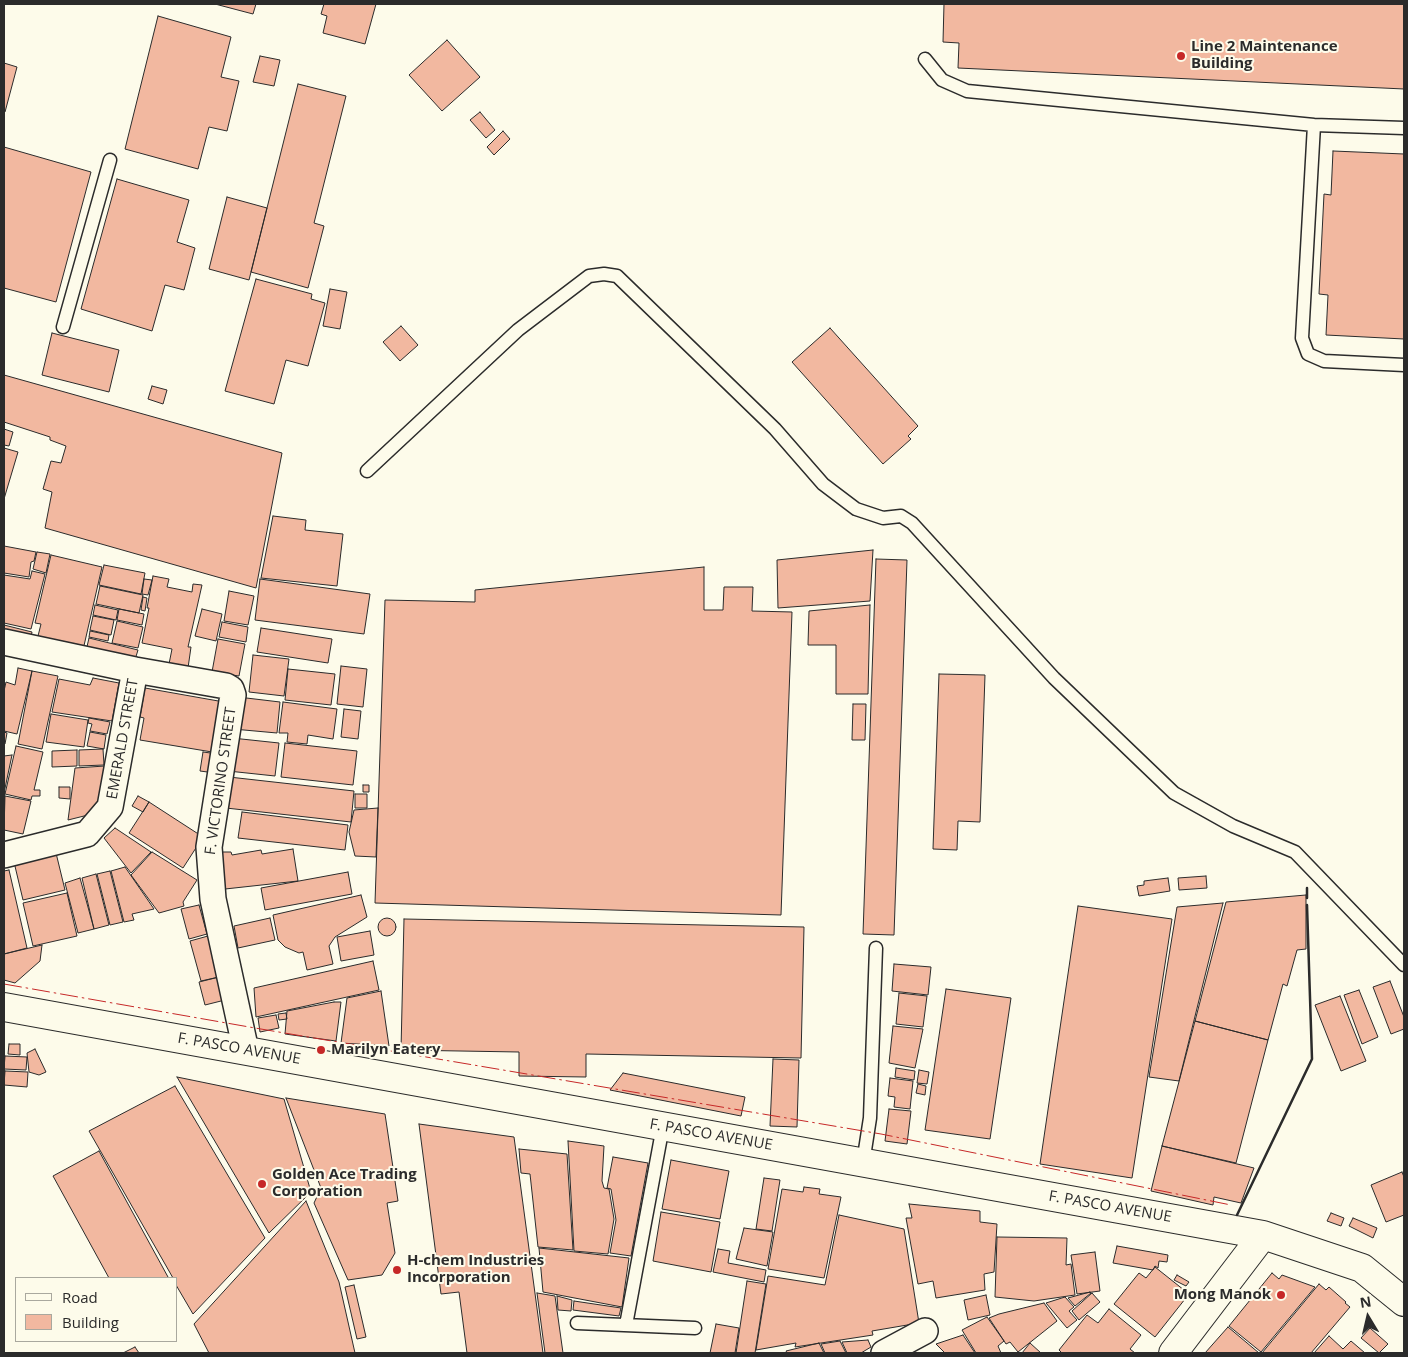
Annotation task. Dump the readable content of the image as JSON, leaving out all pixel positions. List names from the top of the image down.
{
  "streets": {
    "street": ["EMERALD STREET", "F. VICTORINO STREET", "F. PASCO AVENUE"]
  },
  "crossings": [
    ["EMERALD STREET", "F. VICTORINO STREET"],
    ["F. VICTORINO STREET", "F. PASCO AVENUE"]
  ],
  "places": [
    "Line 2 Maintenance Building",
    "Marilyn Eatery",
    "Golden Ace Trading Corporation",
    "H-chem Industries Incorporation",
    "Mong Manok"
  ],
  "legend": ["Road", "Building"],
  "north": "top"
}
